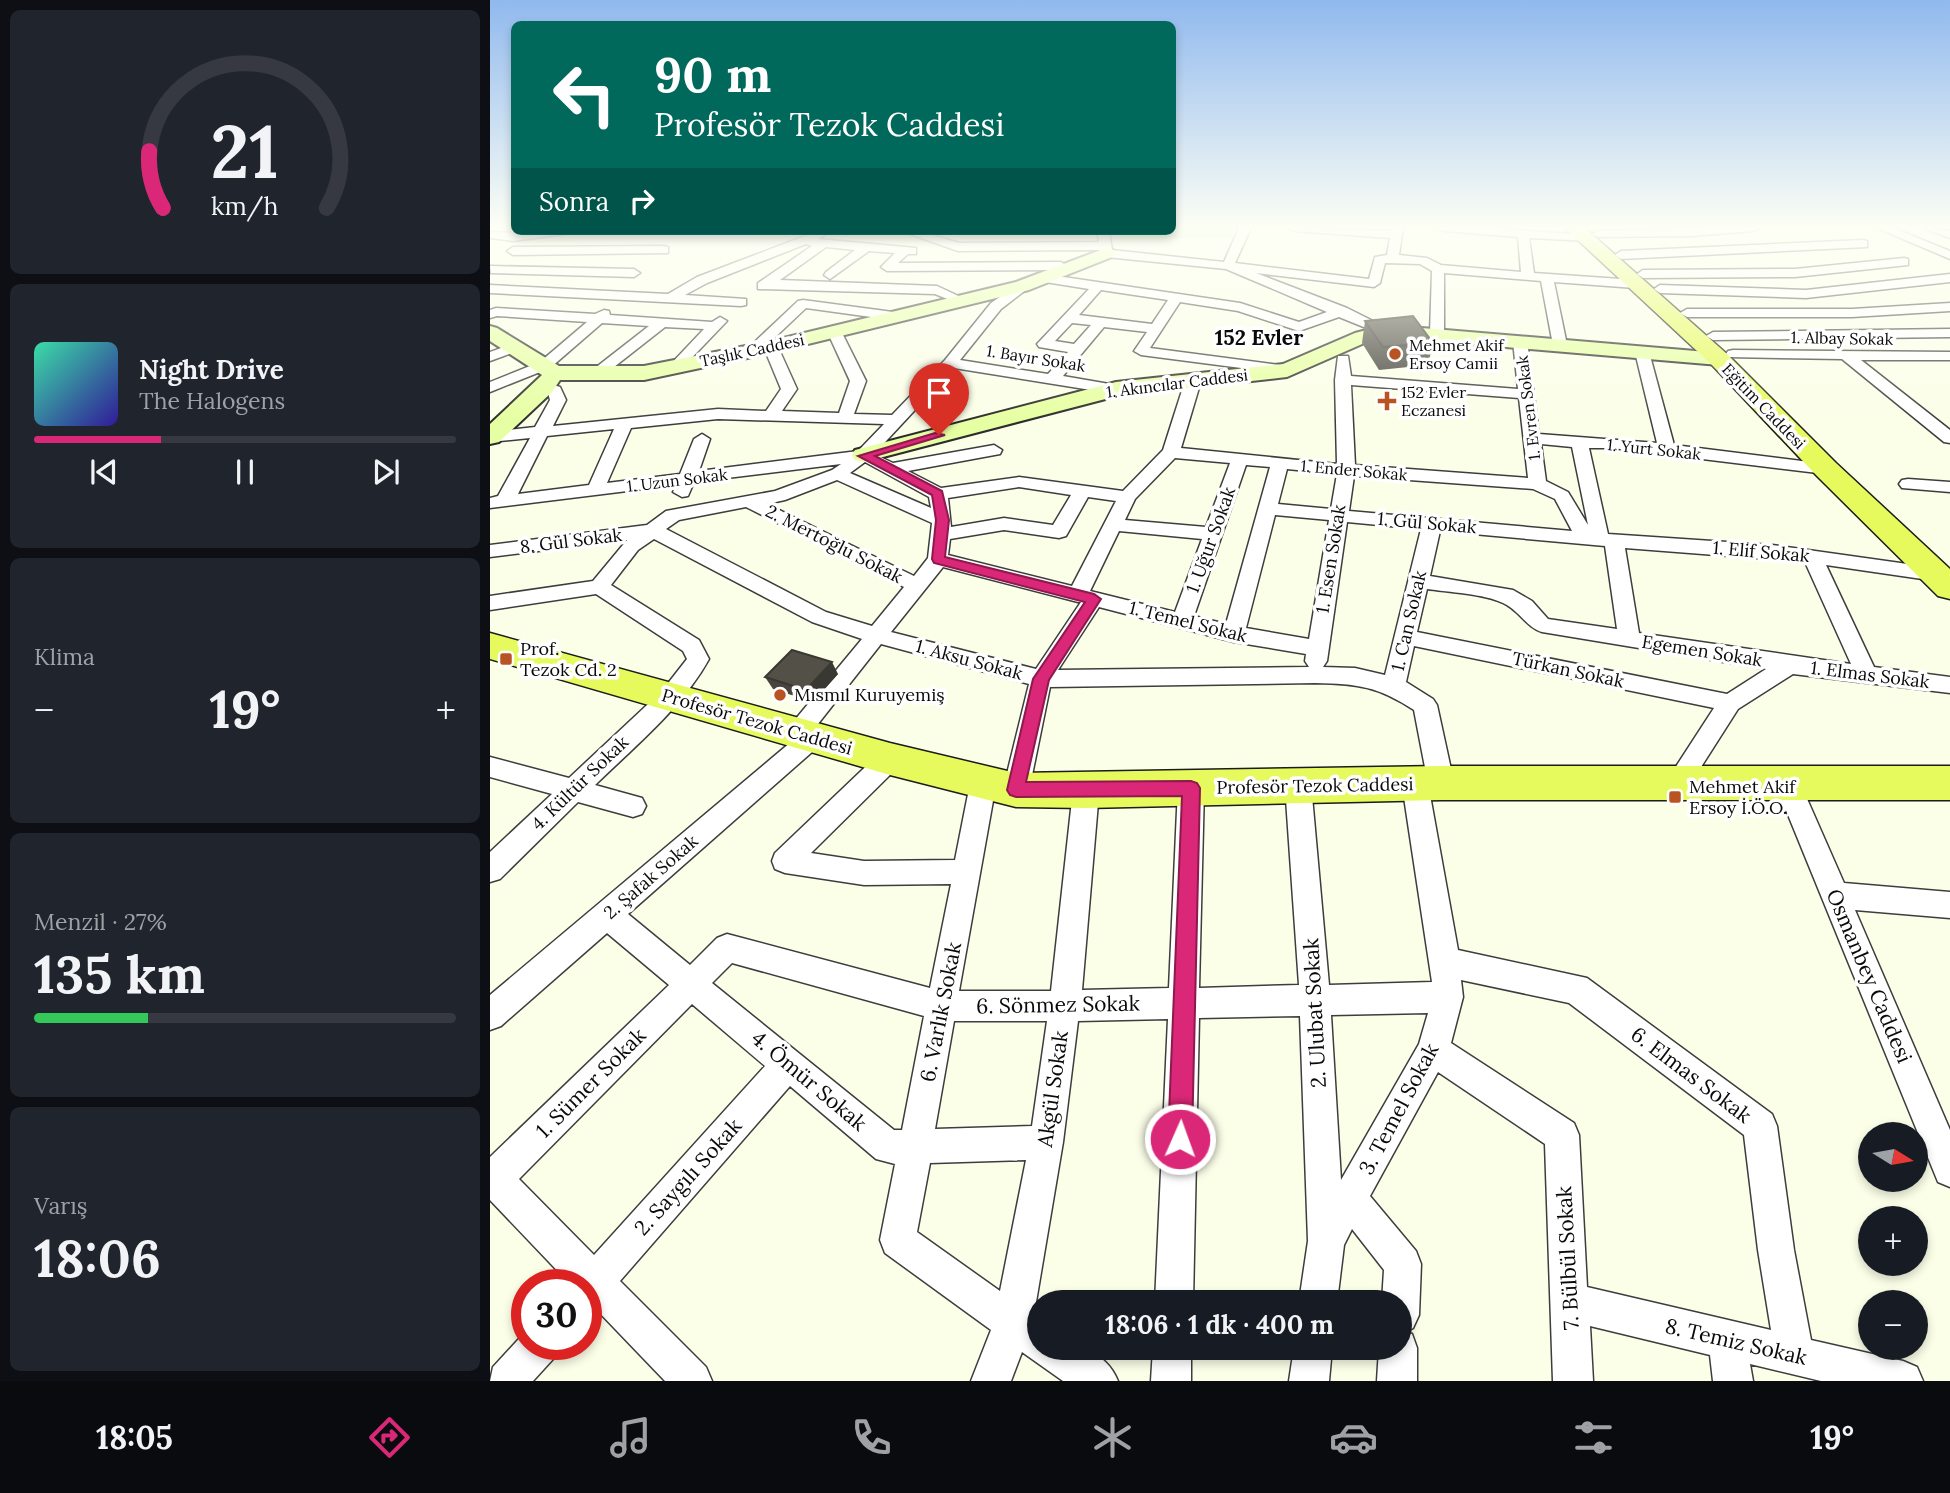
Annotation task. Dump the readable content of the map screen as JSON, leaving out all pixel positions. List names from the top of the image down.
{
  "streets": {
    "main road": ["Eğitim Caddesi", "Profesör Tezok Caddesi"],
    "street": [
      "1. Albay Sokak",
      "Taşlık Caddesi",
      "1. Bayır Sokak",
      "1. Akıncılar Caddesi",
      "1. Evren Sokak",
      "1. Yurt Sokak",
      "1. Ender Sokak",
      "1. Uzun Sokak",
      "1. Gül Sokak",
      "1. Uğur Sokak",
      "8. Gül Sokak",
      "2. Mertoğlu Sokak",
      "1. Elif Sokak",
      "1. Esen Sokak",
      "1. Can Sokak",
      "1. Temel Sokak",
      "Egemen Sokak",
      "1. Aksu Sokak",
      "Türkan Sokak",
      "1. Elmas Sokak",
      "4. Kültür Sokak",
      "2. Şafak Sokak",
      "Osmanbey Caddesi",
      "6. Sönmez Sokak",
      "6. Varlık Sokak",
      "2. Ulubat Sokak",
      "6. Elmas Sokak",
      "4. Ömür Sokak",
      "1. Sümer Sokak",
      "Akgül Sokak",
      "3. Temel Sokak",
      "2. Saygılı Sokak",
      "7. Bülbül Sokak",
      "8. Temiz Sokak"
    ]
  },
  "crossings": [
    ["1. Albay Sokak", "1. Akıncılar Caddesi"],
    ["1. Albay Sokak", "Eğitim Caddesi"],
    ["1. Bayır Sokak", "1. Akıncılar Caddesi"],
    ["1. Akıncılar Caddesi", "Eğitim Caddesi"],
    ["1. Akıncılar Caddesi", "1. Evren Sokak"],
    ["1. Akıncılar Caddesi", "1. Uzun Sokak"],
    ["1. Akıncılar Caddesi", "8. Gül Sokak"],
    ["1. Akıncılar Caddesi", "2. Mertoğlu Sokak"],
    ["1. Akıncılar Caddesi", "1. Aksu Sokak"],
    ["1. Akıncılar Caddesi", "4. Kültür Sokak"],
    ["Eğitim Caddesi", "1. Yurt Sokak"],
    ["Eğitim Caddesi", "1. Elif Sokak"],
    ["1. Evren Sokak", "1. Yurt Sokak"],
    ["1. Evren Sokak", "1. Ender Sokak"],
    ["1. Evren Sokak", "1. Gül Sokak"],
    ["1. Evren Sokak", "1. Elif Sokak"],
    ["1. Evren Sokak", "Egemen Sokak"],
    ["1. Yurt Sokak", "1. Gül Sokak"],
    ["1. Yurt Sokak", "1. Elif Sokak"],
    ["1. Yurt Sokak", "Egemen Sokak"],
    ["1. Ender Sokak", "1. Uğur Sokak"],
    ["1. Ender Sokak", "1. Esen Sokak"],
    ["1. Gül Sokak", "1. Elif Sokak"],
    ["1. Gül Sokak", "1. Esen Sokak"],
    ["1. Gül Sokak", "1. Can Sokak"],
    ["1. Gül Sokak", "Egemen Sokak"],
    ["1. Uğur Sokak", "1. Temel Sokak"],
    ["8. Gül Sokak", "1. Aksu Sokak"],
    ["2. Mertoğlu Sokak", "2. Şafak Sokak"],
    ["1. Elif Sokak", "Egemen Sokak"],
    ["1. Esen Sokak", "1. Temel Sokak"],
    ["1. Esen Sokak", "1. Aksu Sokak"],
    ["1. Can Sokak", "1. Aksu Sokak"],
    ["1. Can Sokak", "Türkan Sokak"],
    ["1. Can Sokak", "Profesör Tezok Caddesi"],
    ["1. Can Sokak", "3. Temel Sokak"],
    ["1. Temel Sokak", "2. Şafak Sokak"],
    ["Egemen Sokak", "1. Elmas Sokak"],
    ["1. Aksu Sokak", "2. Şafak Sokak"],
    ["1. Aksu Sokak", "6. Varlık Sokak"],
    ["Profesör Tezok Caddesi", "4. Kültür Sokak"],
    ["Profesör Tezok Caddesi", "2. Şafak Sokak"],
    ["Profesör Tezok Caddesi", "Osmanbey Caddesi"],
    ["Profesör Tezok Caddesi", "6. Varlık Sokak"],
    ["Profesör Tezok Caddesi", "2. Ulubat Sokak"],
    ["Profesör Tezok Caddesi", "Akgül Sokak"],
    ["Profesör Tezok Caddesi", "3. Temel Sokak"],
    ["2. Şafak Sokak", "4. Ömür Sokak"],
    ["6. Sönmez Sokak", "6. Varlık Sokak"],
    ["6. Sönmez Sokak", "2. Ulubat Sokak"],
    ["6. Sönmez Sokak", "4. Ömür Sokak"],
    ["6. Sönmez Sokak", "1. Sümer Sokak"],
    ["6. Sönmez Sokak", "Akgül Sokak"],
    ["6. Sönmez Sokak", "3. Temel Sokak"],
    ["6. Varlık Sokak", "4. Ömür Sokak"],
    ["6. Varlık Sokak", "Akgül Sokak"],
    ["2. Ulubat Sokak", "3. Temel Sokak"],
    ["6. Elmas Sokak", "3. Temel Sokak"],
    ["6. Elmas Sokak", "8. Temiz Sokak"],
    ["4. Ömür Sokak", "1. Sümer Sokak"],
    ["4. Ömür Sokak", "Akgül Sokak"],
    ["4. Ömür Sokak", "2. Saygılı Sokak"],
    ["7. Bülbül Sokak", "8. Temiz Sokak"]
  ],
  "districts": ["152 Evler"],
  "places": {
    "other": ["Mehmet Akif Ersoy Camii", "Mısmıl Kuruyemiş"],
    "health": ["152 Evler Eczanesi"],
    "transit": ["Prof. Tezok Cd. 2", "Mehmet Akif Ersoy İ.Ö.O."]
  },
  "north": "right",
  "page": {
    "turn": ["90 m", "Profesör Tezok Caddesi"],
    "then": "Sonra",
    "song": ["Night Drive", "The Halogens"],
    "tile": [
      "Klima",
      ["Menzil · 27%", "135 km"],
      ["Varış", "18:06"]
    ],
    "heat": ["−", "19°", "+"],
    "map_buttons": ["+", "−"],
    "limit": "30",
    "trip": "18:06 · 1 dk · 400 m",
    "tabs": ["18:05", "19°"],
    "gauge": ["21", "km/h"]
  }
}
